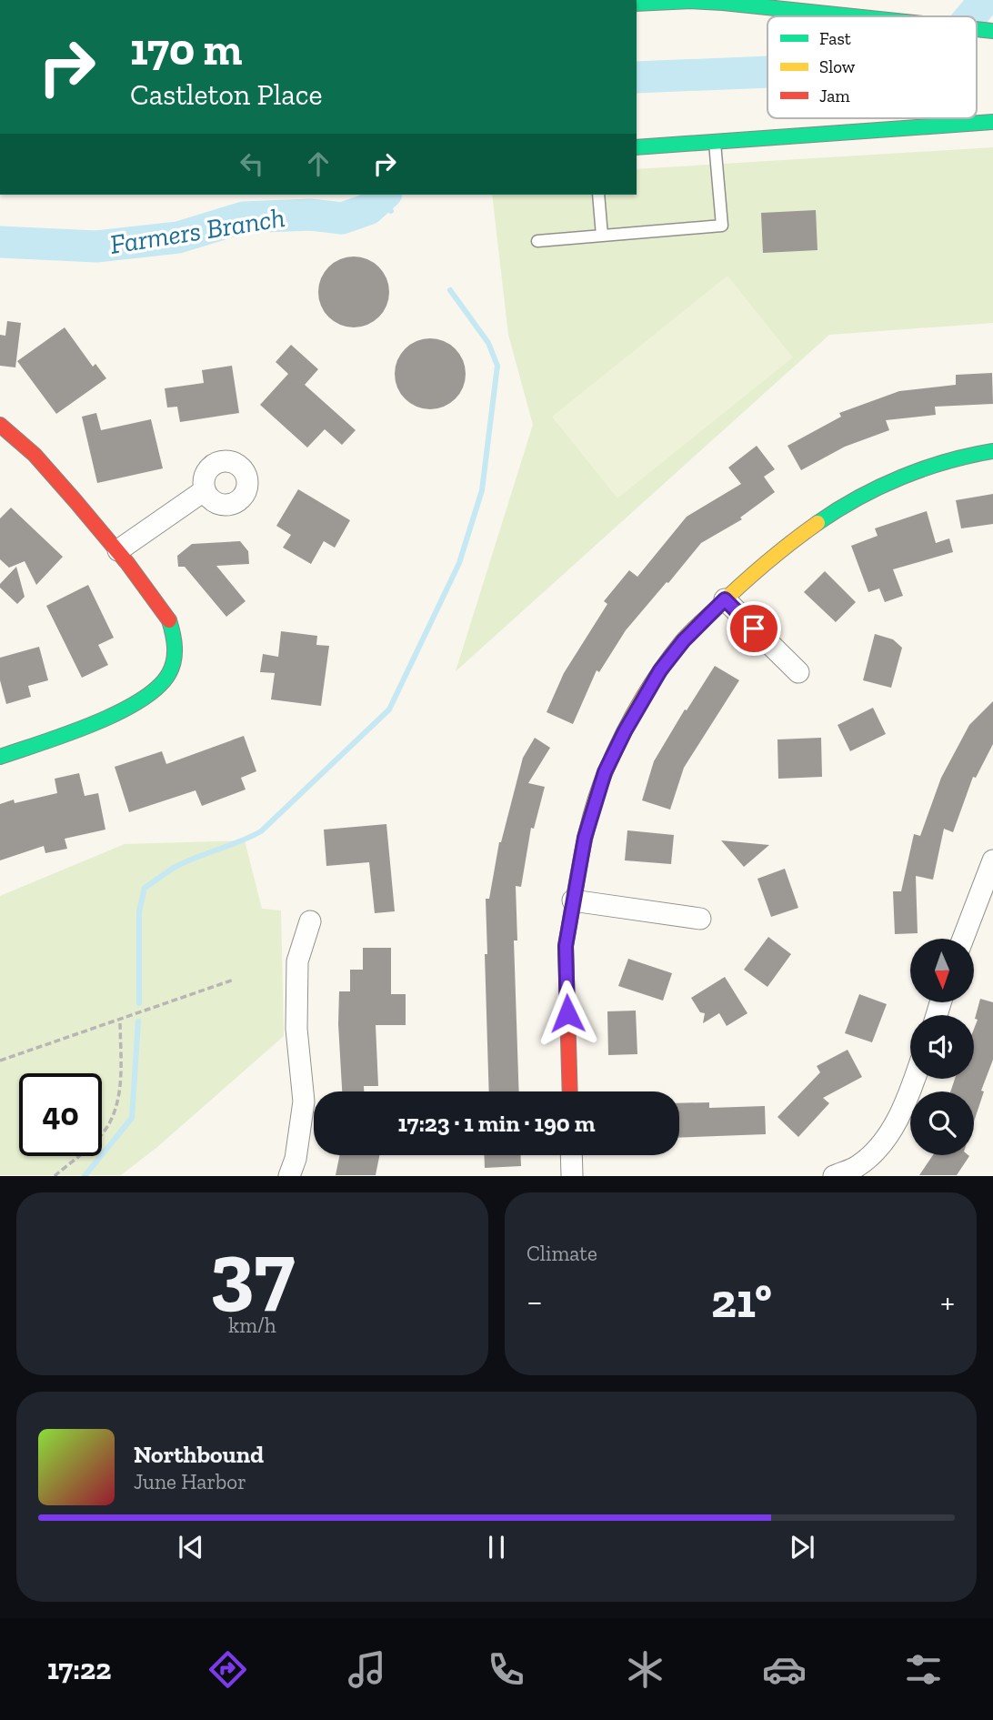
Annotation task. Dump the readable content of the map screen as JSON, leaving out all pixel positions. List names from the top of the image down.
{
  "water": ["Farmers Branch"],
  "legend": ["Fast", "Slow", "Jam"],
  "north": "bottom",
  "page": {
    "turn": ["170 m", "Castleton Place"],
    "limit": "40",
    "trip": "17:23 · 1 min · 190 m",
    "tile": [
      ["37", "km/h"],
      "Climate"
    ],
    "heat": ["−", "21°", "+"],
    "song": ["Northbound", "June Harbor"],
    "tabs": "17:22"
  }
}
